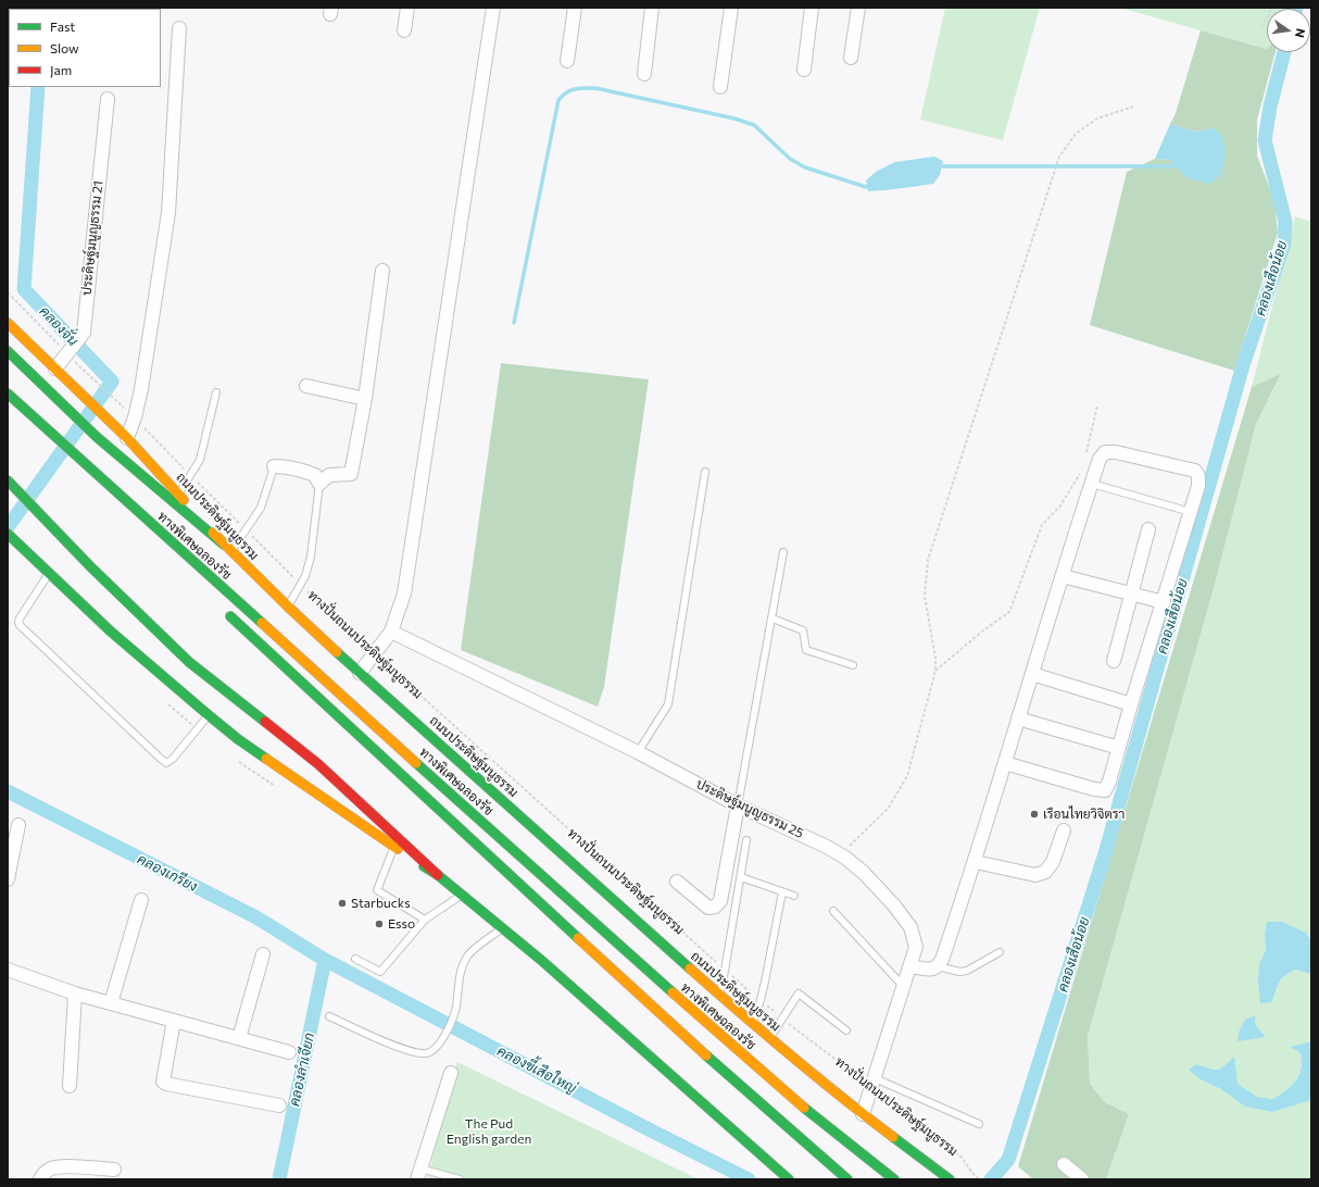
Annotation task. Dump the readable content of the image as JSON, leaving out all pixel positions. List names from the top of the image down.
{
  "streets": {
    "main road": ["ถนนประดิษฐ์มนูธรรม", "ทางพิเศษฉลองรัช"],
    "street": ["ประดิษฐ์มนูญธรรม 21", "ประดิษฐ์มนูญธรรม 25"],
    "path": ["ทางปั่นถนนประดิษฐ์มนูธรรม"]
  },
  "crossings": [
    ["ประดิษฐ์มนูญธรรม 21", "ถนนประดิษฐ์มนูธรรม"],
    ["ประดิษฐ์มนูญธรรม 21", "ทางปั่นถนนประดิษฐ์มนูธรรม"],
    ["ถนนประดิษฐ์มนูธรรม", "ประดิษฐ์มนูญธรรม 25"],
    ["ทางปั่นถนนประดิษฐ์มนูธรรม", "ประดิษฐ์มนูญธรรม 25"]
  ],
  "water": [
    "คลองเสือน้อย",
    "คลองจั่น",
    "คลองเกรียง",
    "คลองลำเจียก",
    "คลองขี้เสือใหญ่"
  ],
  "parks": ["The Pud English garden"],
  "places": ["เรือนไทยวิจิตรา", "Starbucks", "Esso"],
  "legend": ["Fast", "Slow", "Jam"],
  "north": "right"
}
